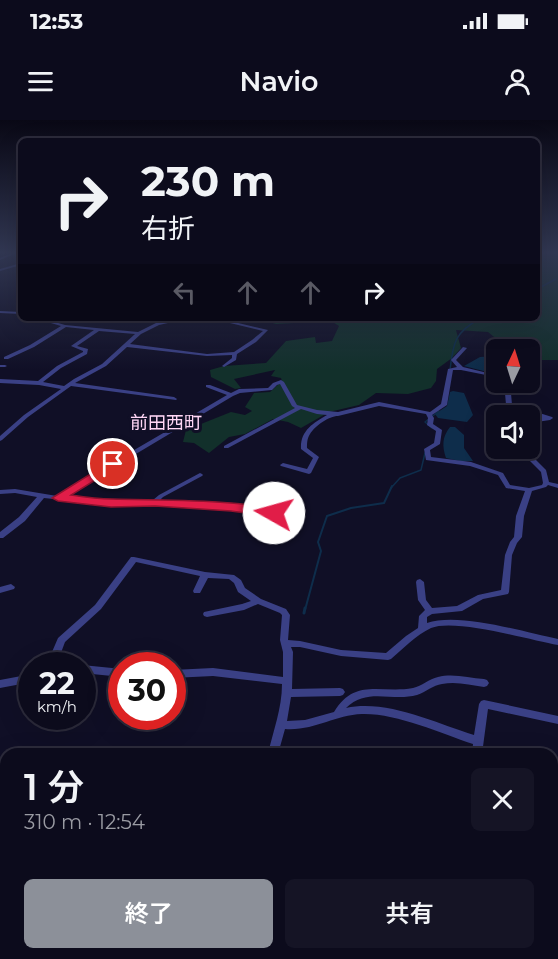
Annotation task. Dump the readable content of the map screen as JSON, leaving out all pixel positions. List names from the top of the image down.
{
  "districts": ["前田西町"],
  "north": "top",
  "page": {
    "status": "12:53",
    "header": "Navio",
    "turn": ["230 m", "右折"],
    "speed": "22 km/h",
    "limit": "30",
    "heading": ["1 分", "310 m · 12:54"],
    "buttons": ["終了", "共有"]
  }
}
